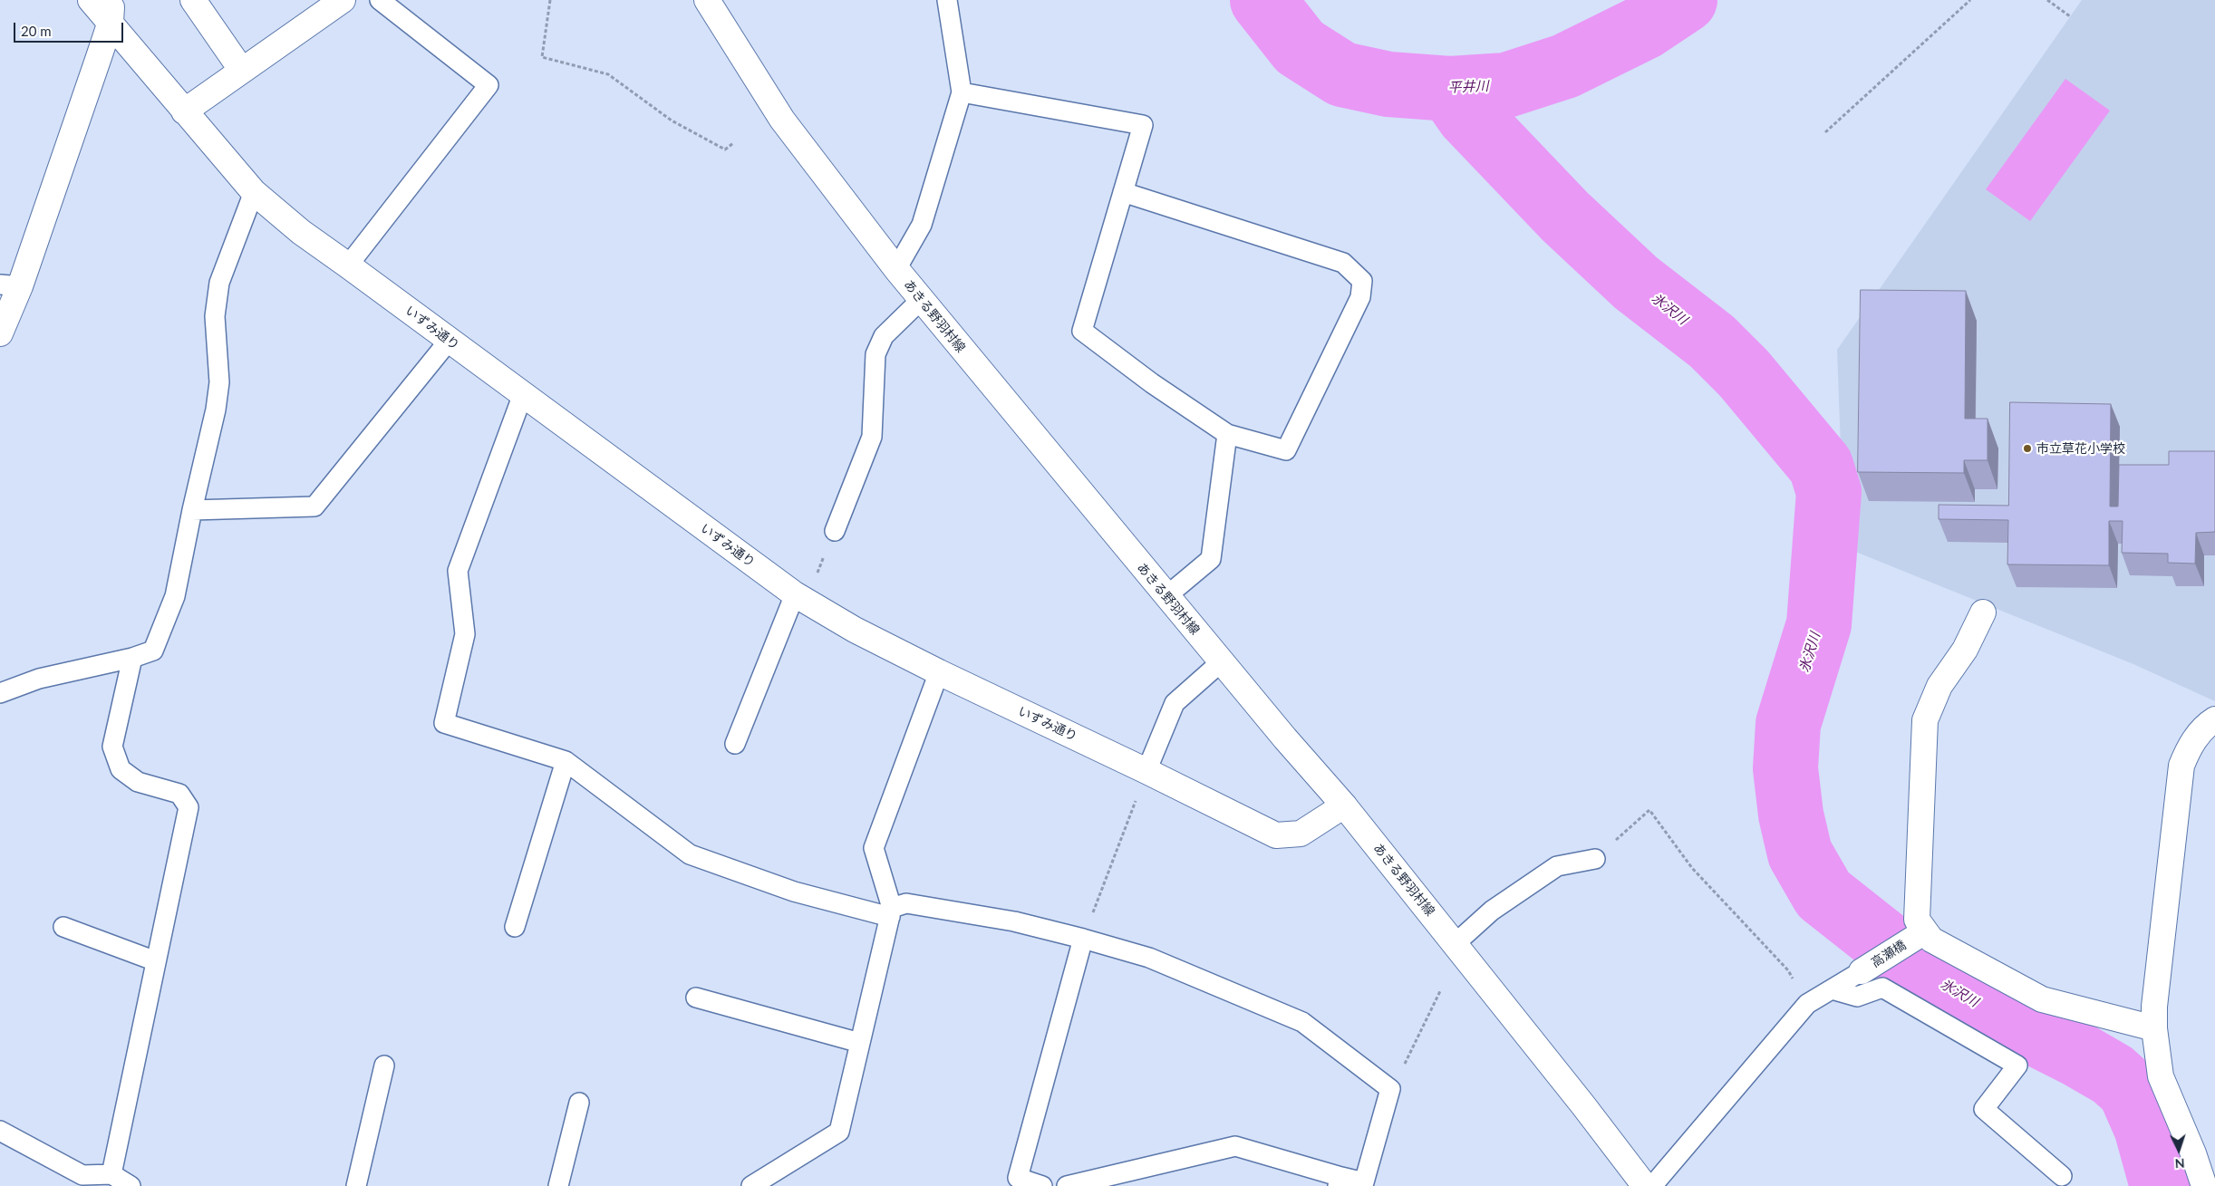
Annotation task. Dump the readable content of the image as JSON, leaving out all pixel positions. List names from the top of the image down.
{
  "streets": {
    "street": ["あきる野羽村線", "いずみ通り", "高瀬橋"]
  },
  "crossings": [
    ["あきる野羽村線", "いずみ通り"]
  ],
  "water": ["平井川", "氷沢川"],
  "places": ["市立草花小学校"],
  "scale_bar": "20 m",
  "north": "bottom"
}
